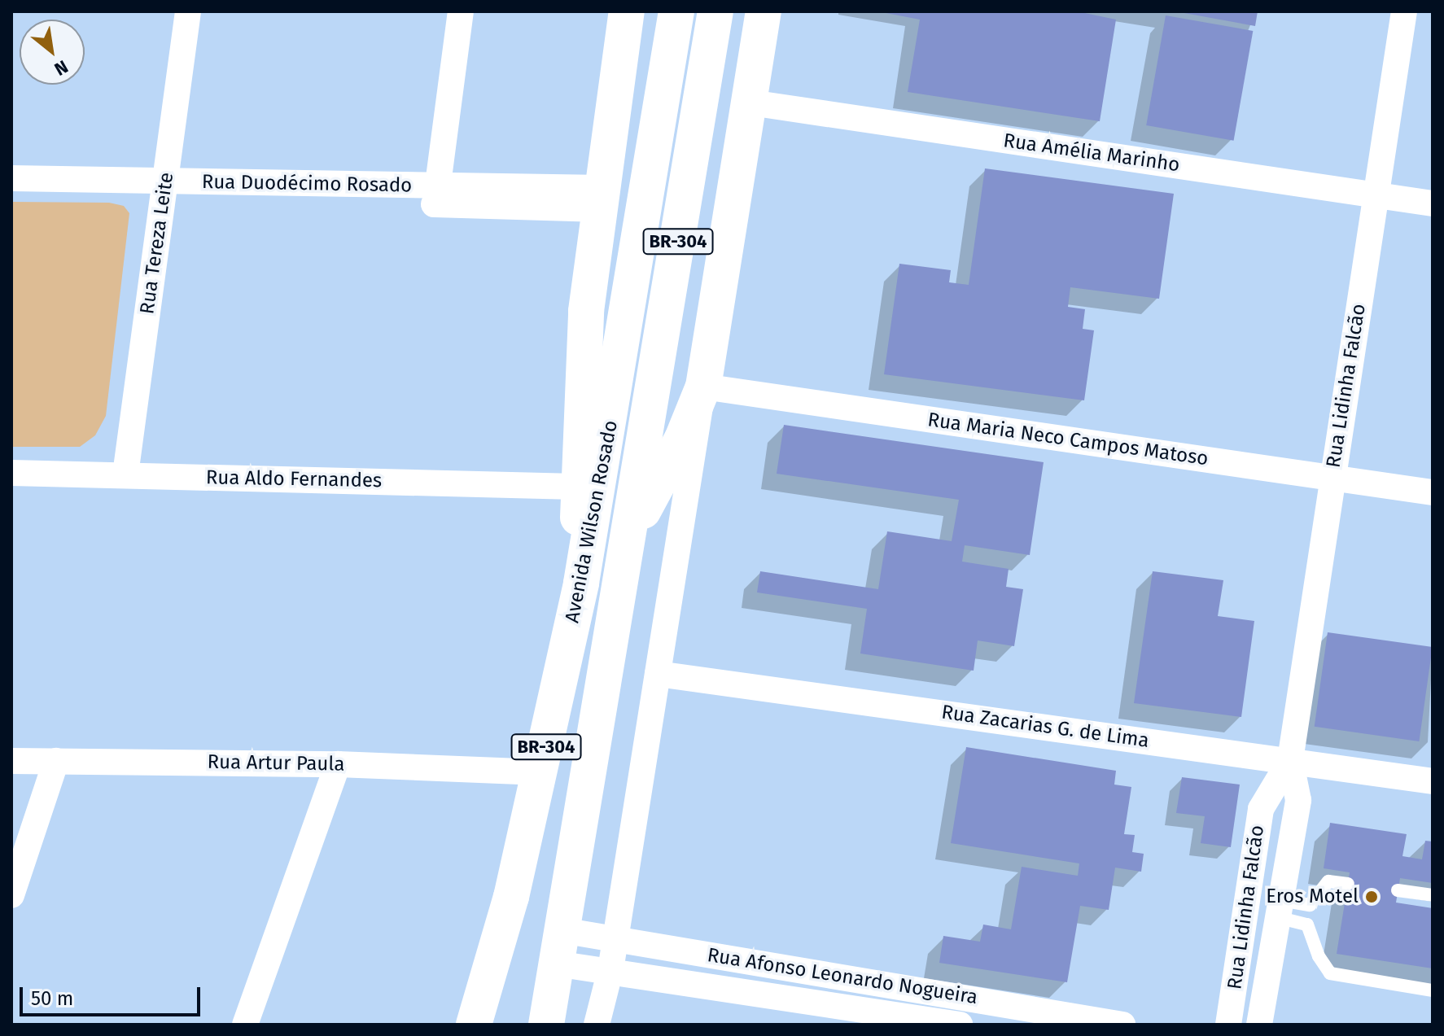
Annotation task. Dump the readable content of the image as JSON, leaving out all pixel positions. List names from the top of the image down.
{
  "streets": {
    "highway": ["BR-304", "Avenida Wilson Rosado"],
    "street": [
      "Rua Amélia Marinho",
      "Rua Duodécimo Rosado",
      "Rua Tereza Leite",
      "Rua Lidinha Falcão",
      "Rua Maria Neco Campos Matoso",
      "Rua Aldo Fernandes",
      "Rua Zacarias G. de Lima",
      "Rua Artur Paula",
      "Rua Afonso Leonardo Nogueira"
    ]
  },
  "crossings": [
    ["Rua Amélia Marinho", "Rua Lidinha Falcão"],
    ["Rua Duodécimo Rosado", "Rua Tereza Leite"],
    ["Rua Tereza Leite", "Rua Aldo Fernandes"],
    ["Rua Lidinha Falcão", "Rua Maria Neco Campos Matoso"],
    ["Rua Lidinha Falcão", "Rua Zacarias G. de Lima"],
    ["Rua Aldo Fernandes", "Avenida Wilson Rosado"],
    ["Avenida Wilson Rosado", "Rua Artur Paula"],
    ["Avenida Wilson Rosado", "Rua Afonso Leonardo Nogueira"]
  ],
  "places": ["Eros Motel"],
  "scale_bar": "50 m",
  "north": "bottom right"
}
